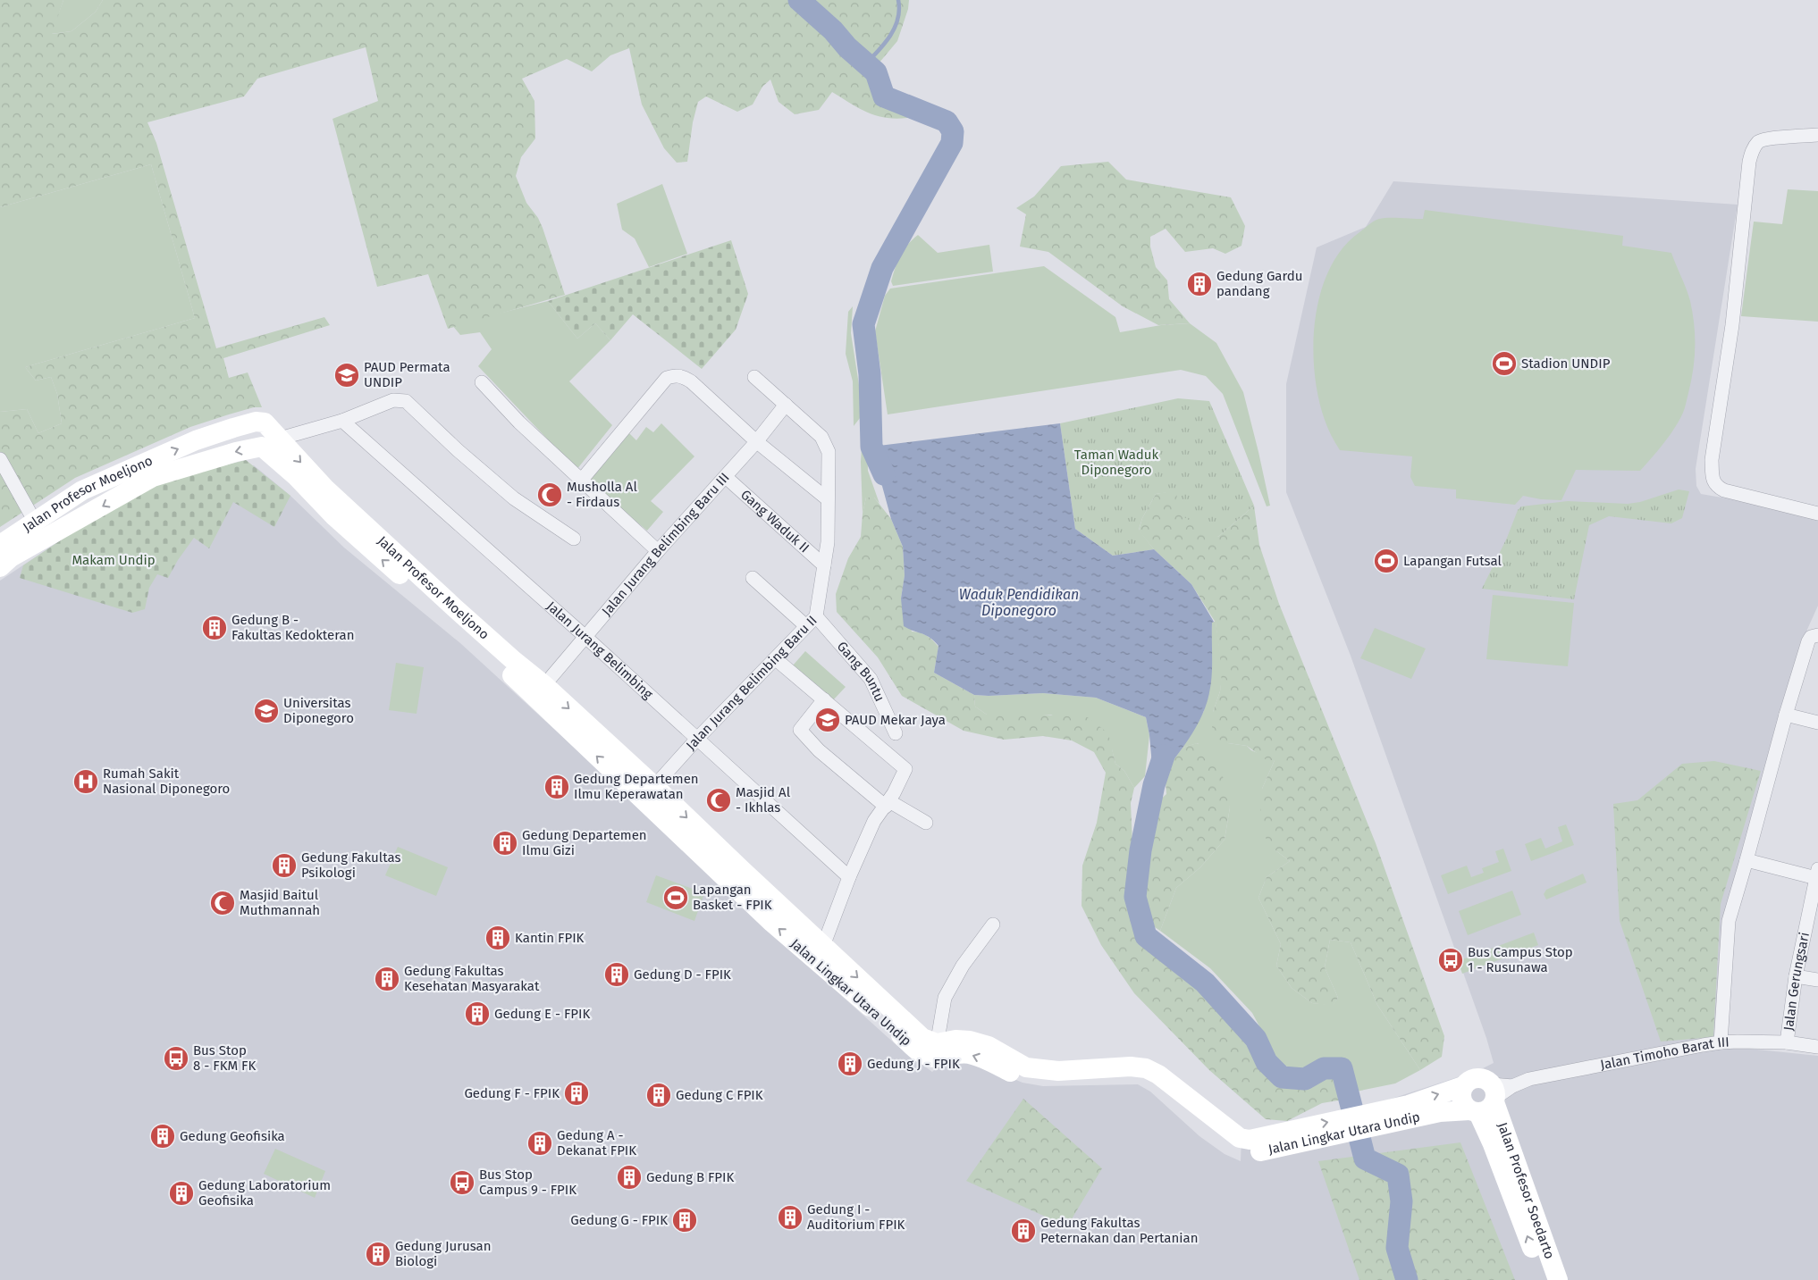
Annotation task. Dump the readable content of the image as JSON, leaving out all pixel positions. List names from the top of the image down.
{
  "streets": {
    "street": [
      "Jalan Profesor Moeljono",
      "Gang Waduk II",
      "Jalan Jurang Belimbing Baru III",
      "Jalan Jurang Belimbing",
      "Gang Buntu",
      "Jalan Jurang Belimbing Baru II",
      "Jalan Gerungsari",
      "Jalan Lingkar Utara Undip",
      "Jalan Timoho Barat III",
      "Jalan Profesor Soedarto"
    ]
  },
  "crossings": [
    ["Jalan Profesor Moeljono", "Jalan Lingkar Utara Undip"],
    ["Gang Waduk II", "Jalan Jurang Belimbing Baru III"],
    ["Gang Waduk II", "Jalan Jurang Belimbing Baru II"],
    ["Jalan Jurang Belimbing Baru III", "Jalan Jurang Belimbing"],
    ["Jalan Jurang Belimbing Baru III", "Jalan Jurang Belimbing Baru II"],
    ["Jalan Jurang Belimbing Baru III", "Jalan Lingkar Utara Undip"],
    ["Jalan Jurang Belimbing", "Jalan Jurang Belimbing Baru II"],
    ["Gang Buntu", "Jalan Jurang Belimbing Baru II"],
    ["Jalan Jurang Belimbing Baru II", "Jalan Lingkar Utara Undip"],
    ["Jalan Gerungsari", "Jalan Timoho Barat III"],
    ["Jalan Lingkar Utara Undip", "Jalan Timoho Barat III"],
    ["Jalan Lingkar Utara Undip", "Jalan Profesor Soedarto"],
    ["Jalan Timoho Barat III", "Jalan Profesor Soedarto"]
  ],
  "water": ["Waduk Pendidikan Diponegoro"],
  "parks": ["Taman Waduk Diponegoro", "Makam Undip"],
  "places": {
    "building": [
      "Gedung Gardu pandang",
      "Gedung B - Fakultas Kedokteran",
      "Gedung Departemen Ilmu Keperawatan",
      "Gedung Departemen Ilmu Gizi",
      "Gedung Fakultas Psikologi",
      "Kantin FPIK",
      "Gedung D - FPIK",
      "Gedung Fakultas Kesehatan Masyarakat",
      "Gedung E - FPIK",
      "Gedung J - FPIK",
      "Gedung F - FPIK",
      "Gedung C FPIK",
      "Gedung Geofisika",
      "Gedung A - Dekanat FPIK",
      "Gedung B FPIK",
      "Gedung Laboratorium Geofisika",
      "Gedung I - Auditorium FPIK",
      "Gedung G - FPIK",
      "Gedung Fakultas Peternakan dan Pertanian",
      "Gedung Jurusan Biologi"
    ],
    "sports": ["Stadion UNDIP", "Lapangan Futsal", "Lapangan Basket - FPIK"],
    "school or university": ["PAUD Permata UNDIP", "Universitas Diponegoro", "PAUD Mekar Jaya"],
    "mosque": ["Musholla Al - Firdaus", "Masjid Al - Ikhlas", "Masjid Baitul Muthmannah"],
    "hospital": ["Rumah Sakit Nasional Diponegoro"],
    "bus stop": ["Bus Campus Stop 1 - Rusunawa", "Bus Stop 8 - FKM FK", "Bus Stop Campus 9 - FPIK"]
  }
}
